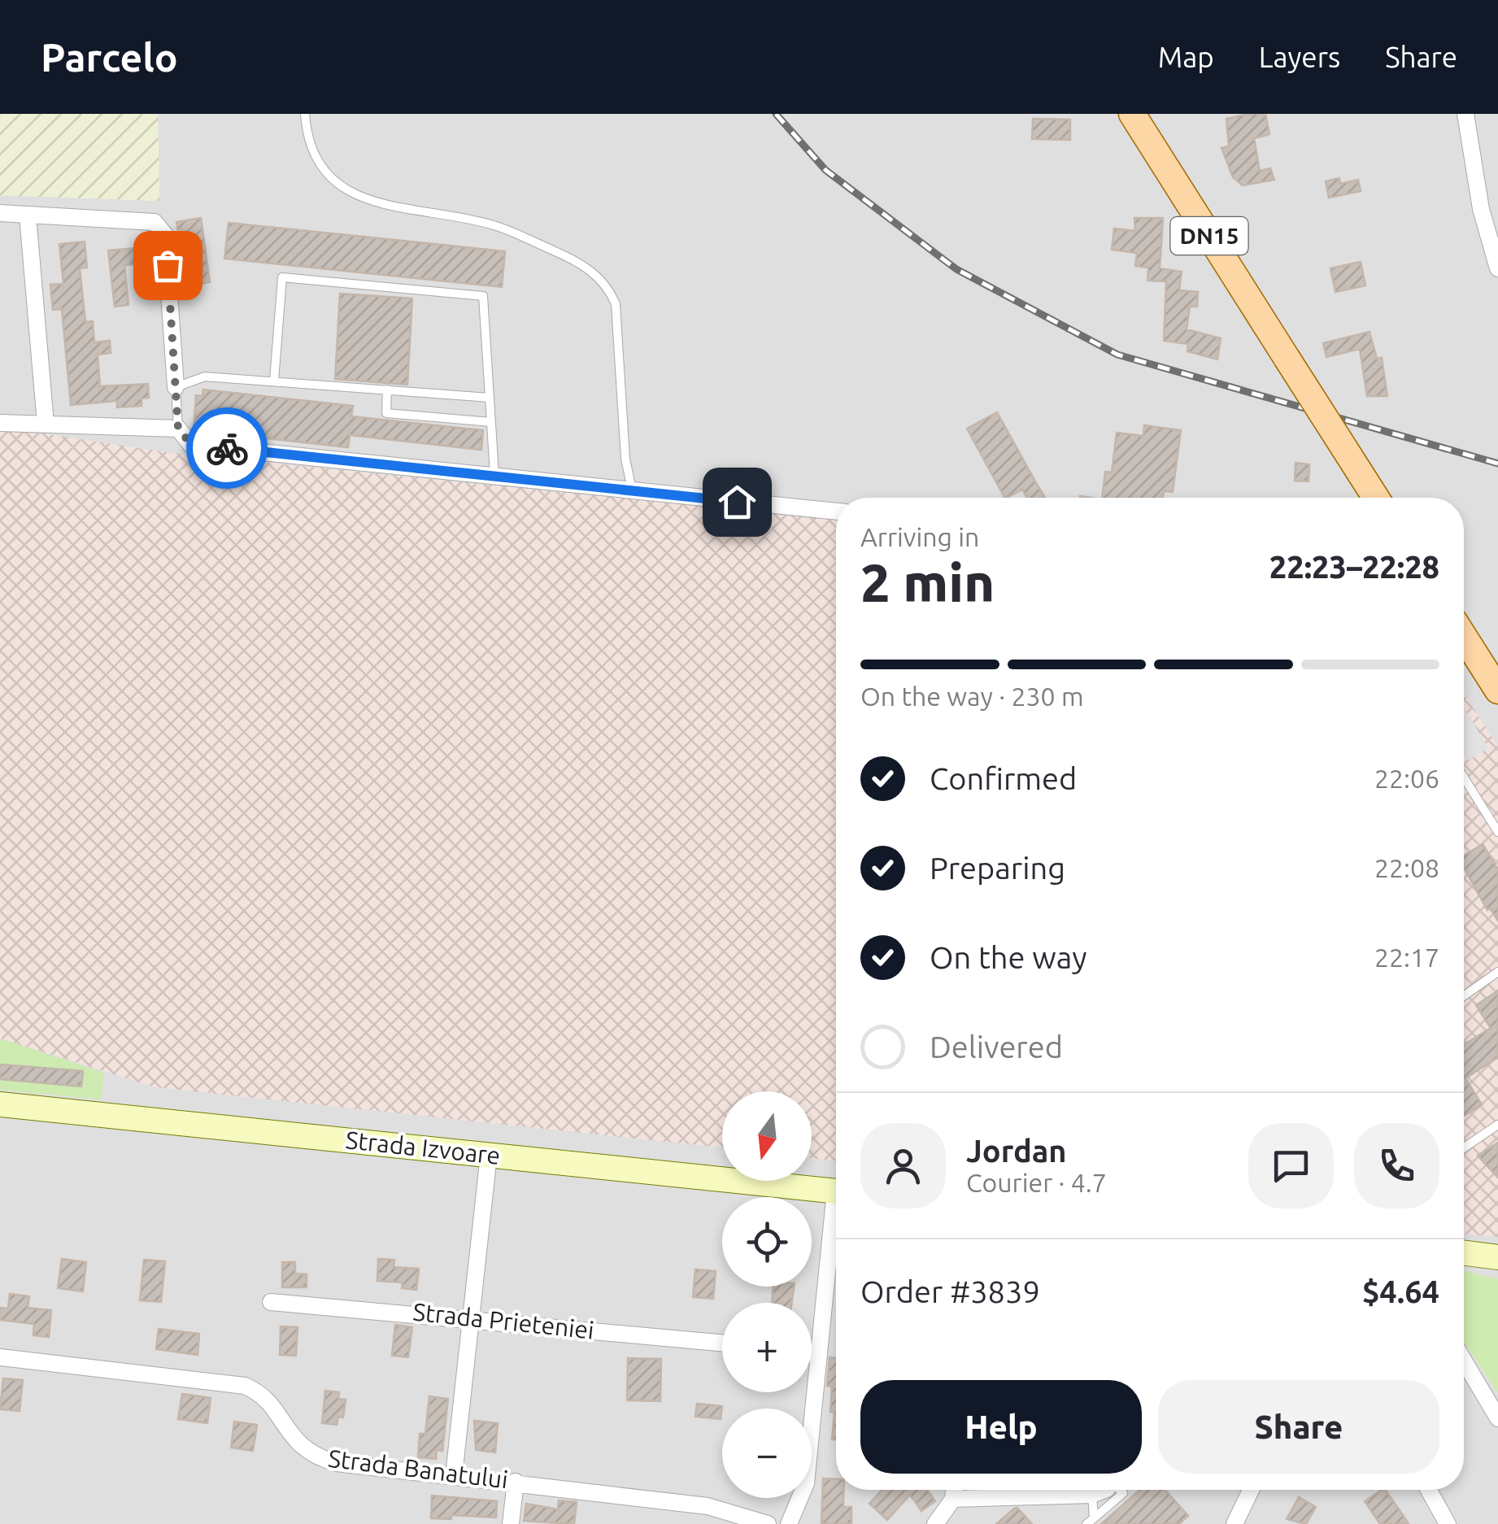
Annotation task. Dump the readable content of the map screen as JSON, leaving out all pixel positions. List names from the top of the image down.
{
  "streets": {
    "main road": ["DN15", "Strada Izvoare"],
    "street": ["Strada Prieteniei", "Strada Banatului"]
  },
  "north": "bottom",
  "page": {
    "header": "Parcelo",
    "nav": ["Map", "Layers", "Share"],
    "heading": ["2 min", "Arriving in", "22:23–22:28"],
    "panel": [
      "Jordan",
      "Courier · 4.7",
      "Order #3839",
      "$4.64"
    ],
    "bar": "On the way · 230 m",
    "list": [
      ["Confirmed", "22:06"],
      ["Preparing", "22:08"],
      ["On the way", "22:17"],
      "Delivered"
    ],
    "map_buttons": ["+", "−"],
    "buttons": ["Help", "Share"]
  }
}
